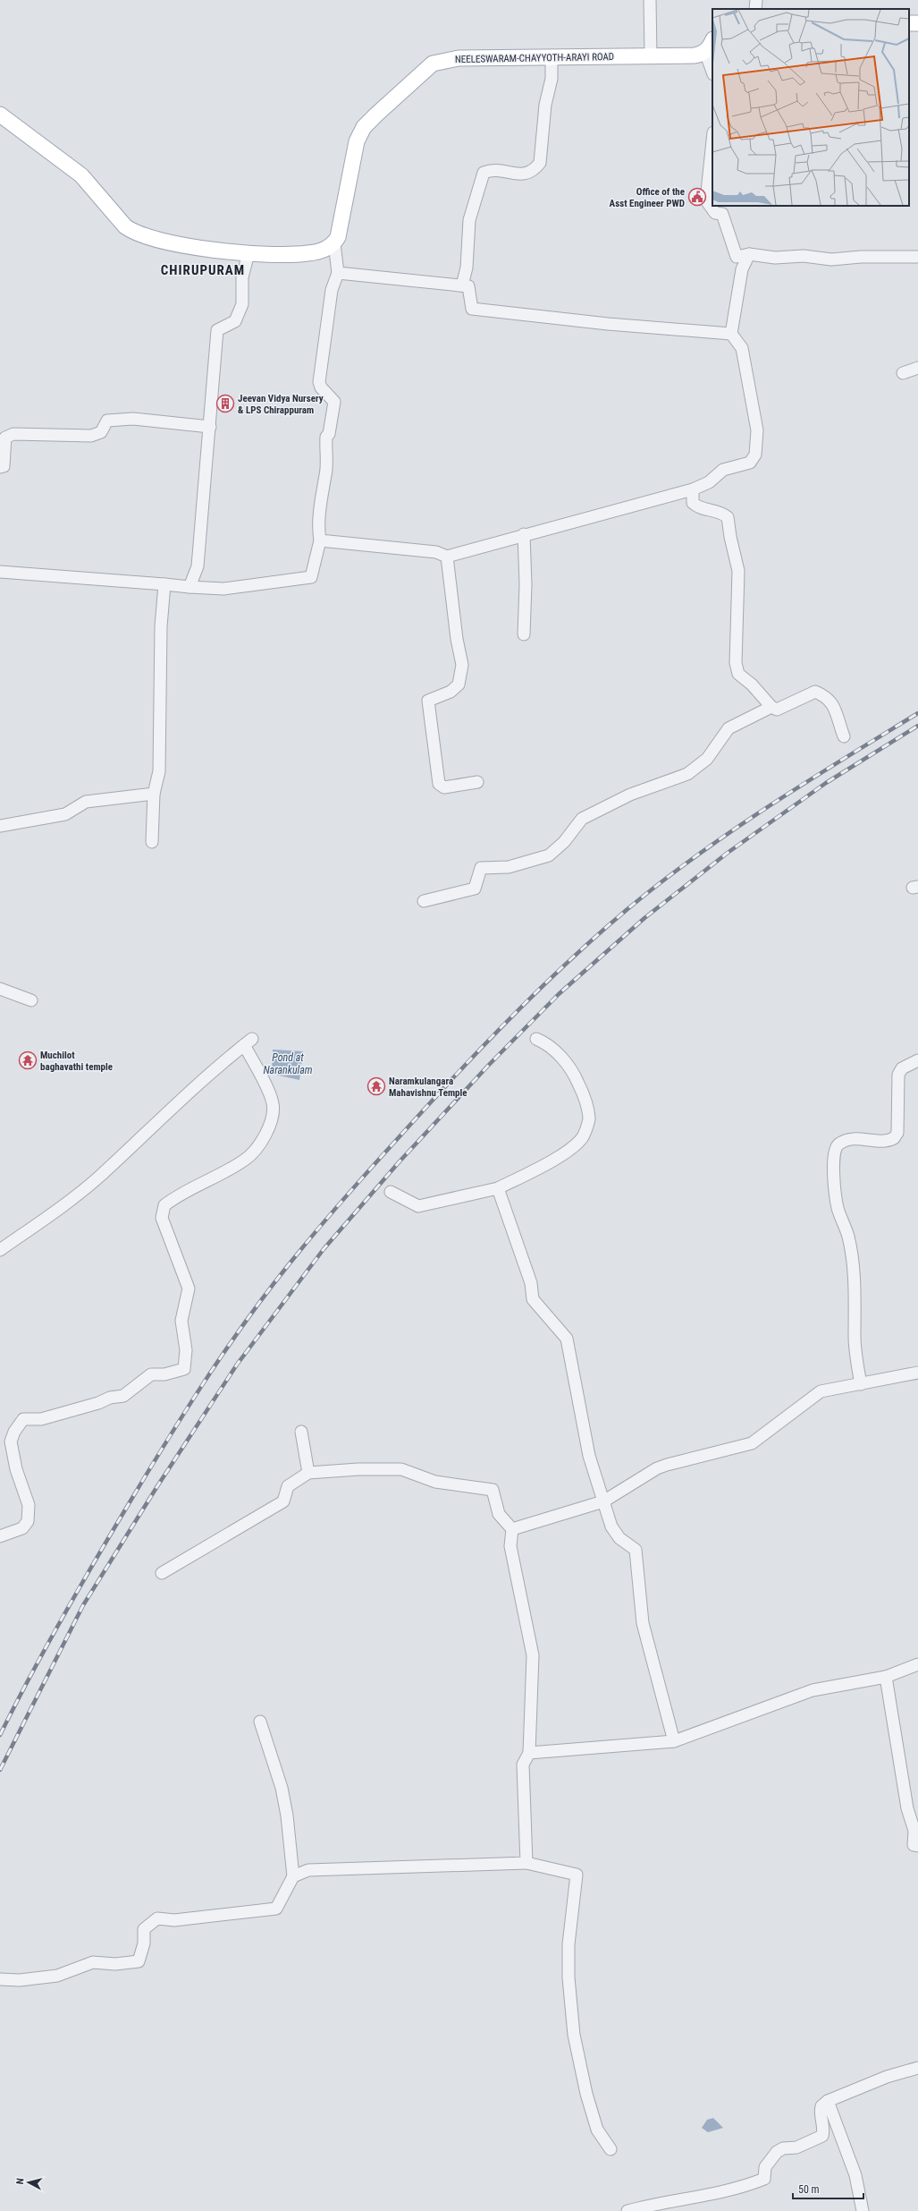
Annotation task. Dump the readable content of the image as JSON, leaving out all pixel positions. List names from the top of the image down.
{
  "streets": {
    "main road": ["NEELESWARAM-CHAYYOTH-ARAYI ROAD"]
  },
  "districts": ["CHIRUPURAM"],
  "water": ["Pond at Narankulam"],
  "places": {
    "public building": ["Office of the Asst Engineer PWD"],
    "building": ["Jeevan Vidya Nursery & LPS Chirappuram"],
    "temple": ["Muchilot baghavathi temple", "Naramkulangara Mahavishnu Temple"]
  },
  "scale_bar": "50 m",
  "north": "left"
}
